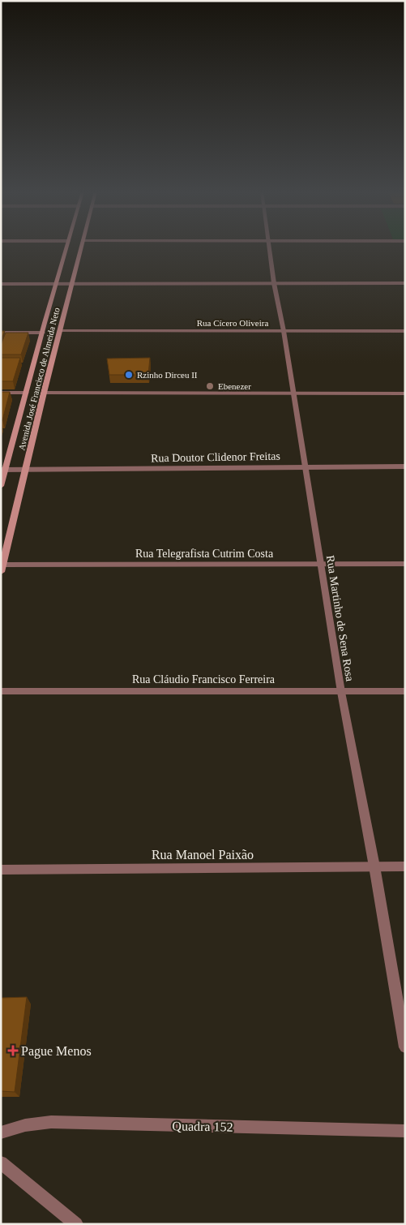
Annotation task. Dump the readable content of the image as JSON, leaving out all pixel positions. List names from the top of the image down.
{
  "streets": {
    "main road": ["Avenida José Francisco de Almeida Neto"],
    "street": [
      "Rua Cícero Oliveira",
      "Rua Doutor Clidenor Freitas",
      "Rua Telegrafista Cutrim Costa",
      "Rua Martinho de Sena Rosa",
      "Rua Cláudio Francisco Ferreira",
      "Rua Manoel Paixão",
      "Quadra 152"
    ]
  },
  "crossings": [
    ["Rua Cícero Oliveira", "Avenida José Francisco de Almeida Neto"],
    ["Rua Cícero Oliveira", "Rua Martinho de Sena Rosa"],
    ["Avenida José Francisco de Almeida Neto", "Rua Doutor Clidenor Freitas"],
    ["Avenida José Francisco de Almeida Neto", "Rua Telegrafista Cutrim Costa"],
    ["Rua Doutor Clidenor Freitas", "Rua Martinho de Sena Rosa"],
    ["Rua Telegrafista Cutrim Costa", "Rua Martinho de Sena Rosa"],
    ["Rua Martinho de Sena Rosa", "Rua Cláudio Francisco Ferreira"],
    ["Rua Martinho de Sena Rosa", "Rua Manoel Paixão"]
  ],
  "places": {
    "other": ["Rzinho Dirceu II", "Ebenezer"],
    "health": ["Pague Menos"]
  }
}
